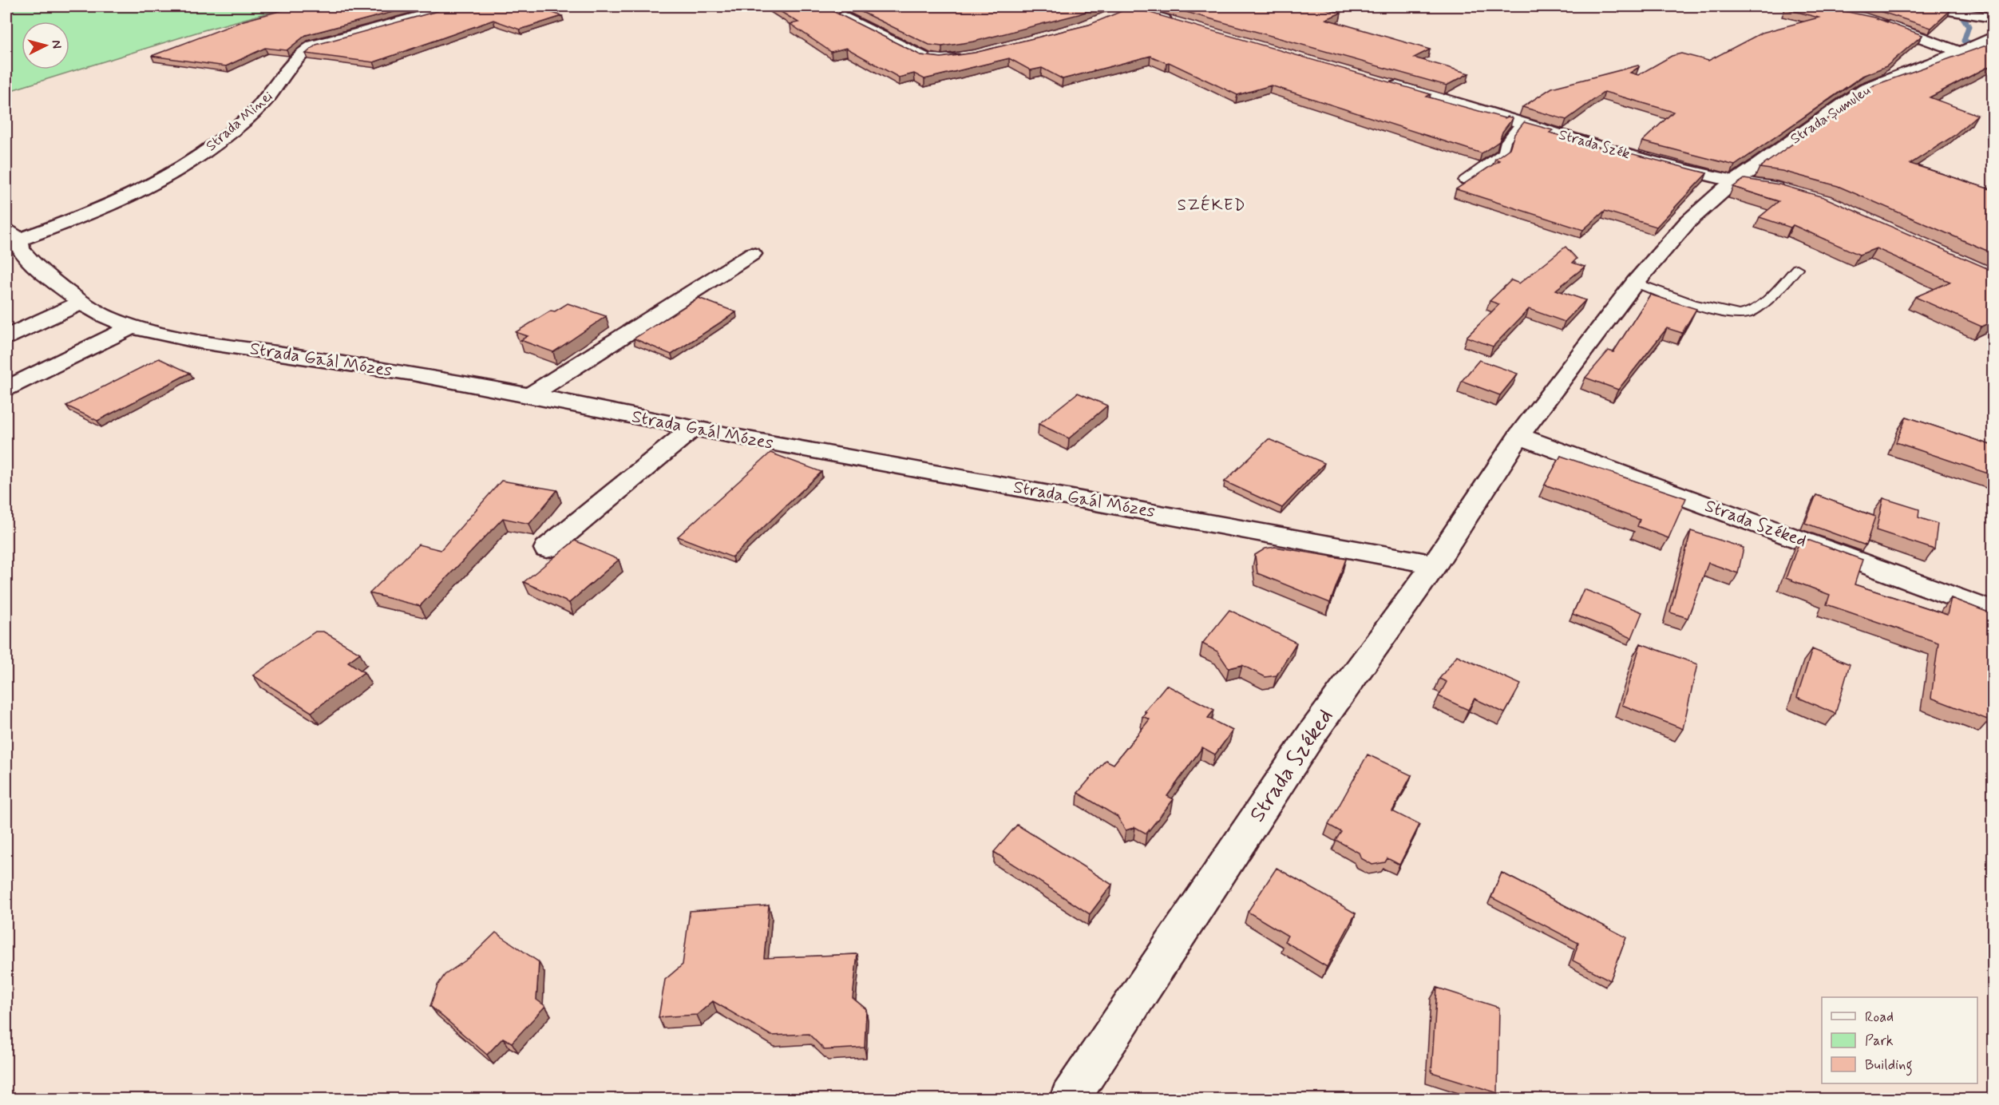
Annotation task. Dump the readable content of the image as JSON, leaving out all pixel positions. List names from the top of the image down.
{
  "streets": {
    "street": [
      "Strada Șumuleu",
      "Strada Minei",
      "Strada Szék",
      "Strada Gaál Mózes",
      "Strada Széked"
    ]
  },
  "crossings": [
    ["Strada Șumuleu", "Strada Szék"],
    ["Strada Șumuleu", "Strada Széked"],
    ["Strada Minei", "Strada Gaál Mózes"],
    ["Strada Szék", "Strada Széked"],
    ["Strada Gaál Mózes", "Strada Széked"]
  ],
  "districts": ["SZÉKED"],
  "legend": ["Road", "Park", "Building"],
  "north": "right"
}
